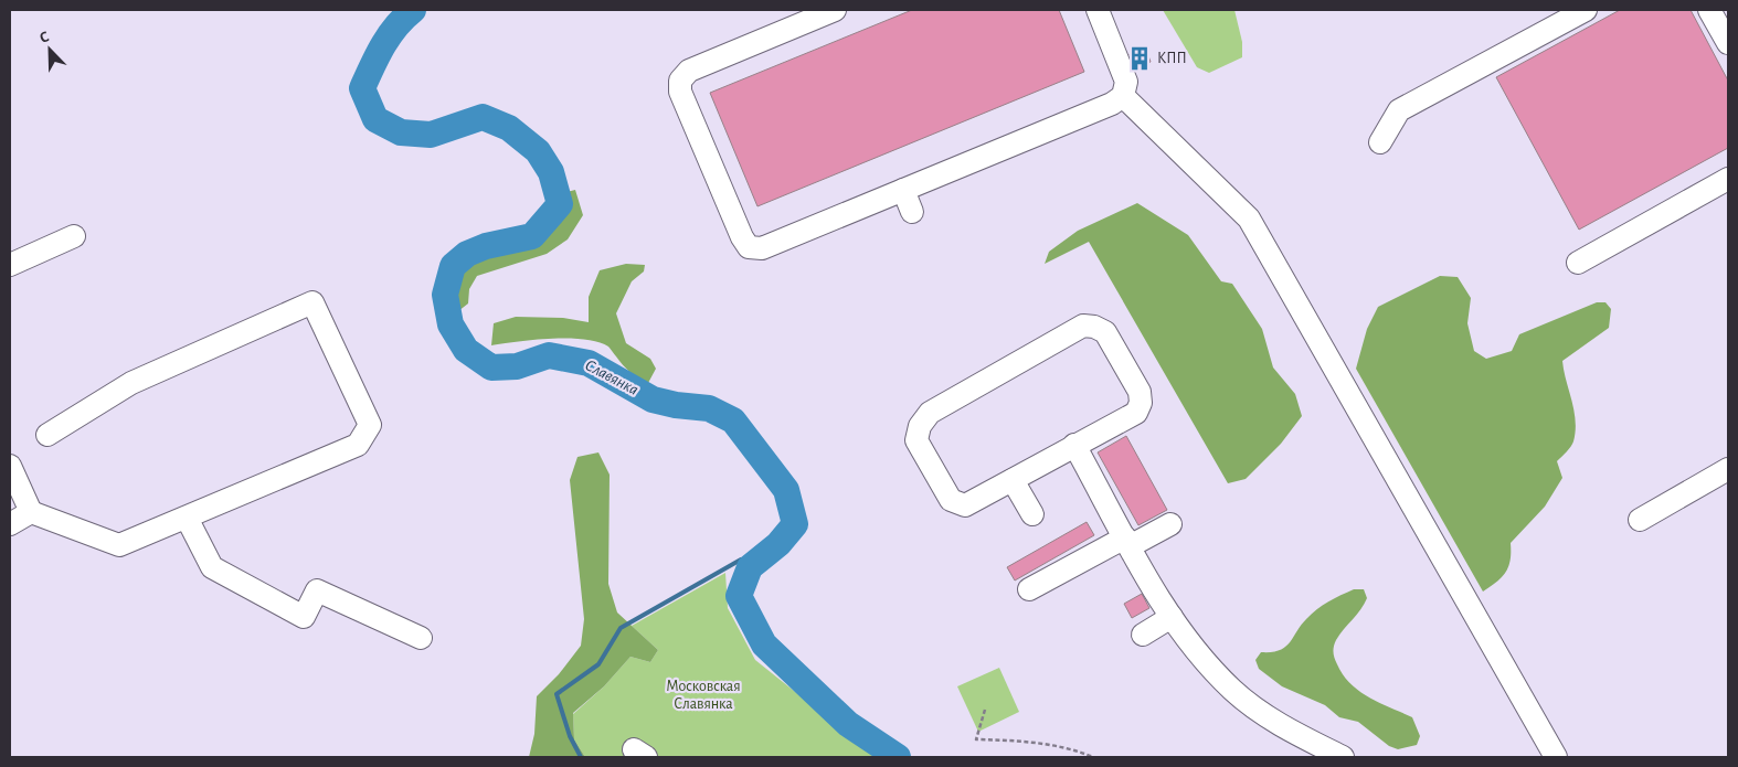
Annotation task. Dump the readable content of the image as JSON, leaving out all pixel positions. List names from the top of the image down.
{
  "water": ["Славянка"],
  "parks": ["Московская Славянка"],
  "places": {
    "building": ["КПП"]
  },
  "north": "top left"
}
